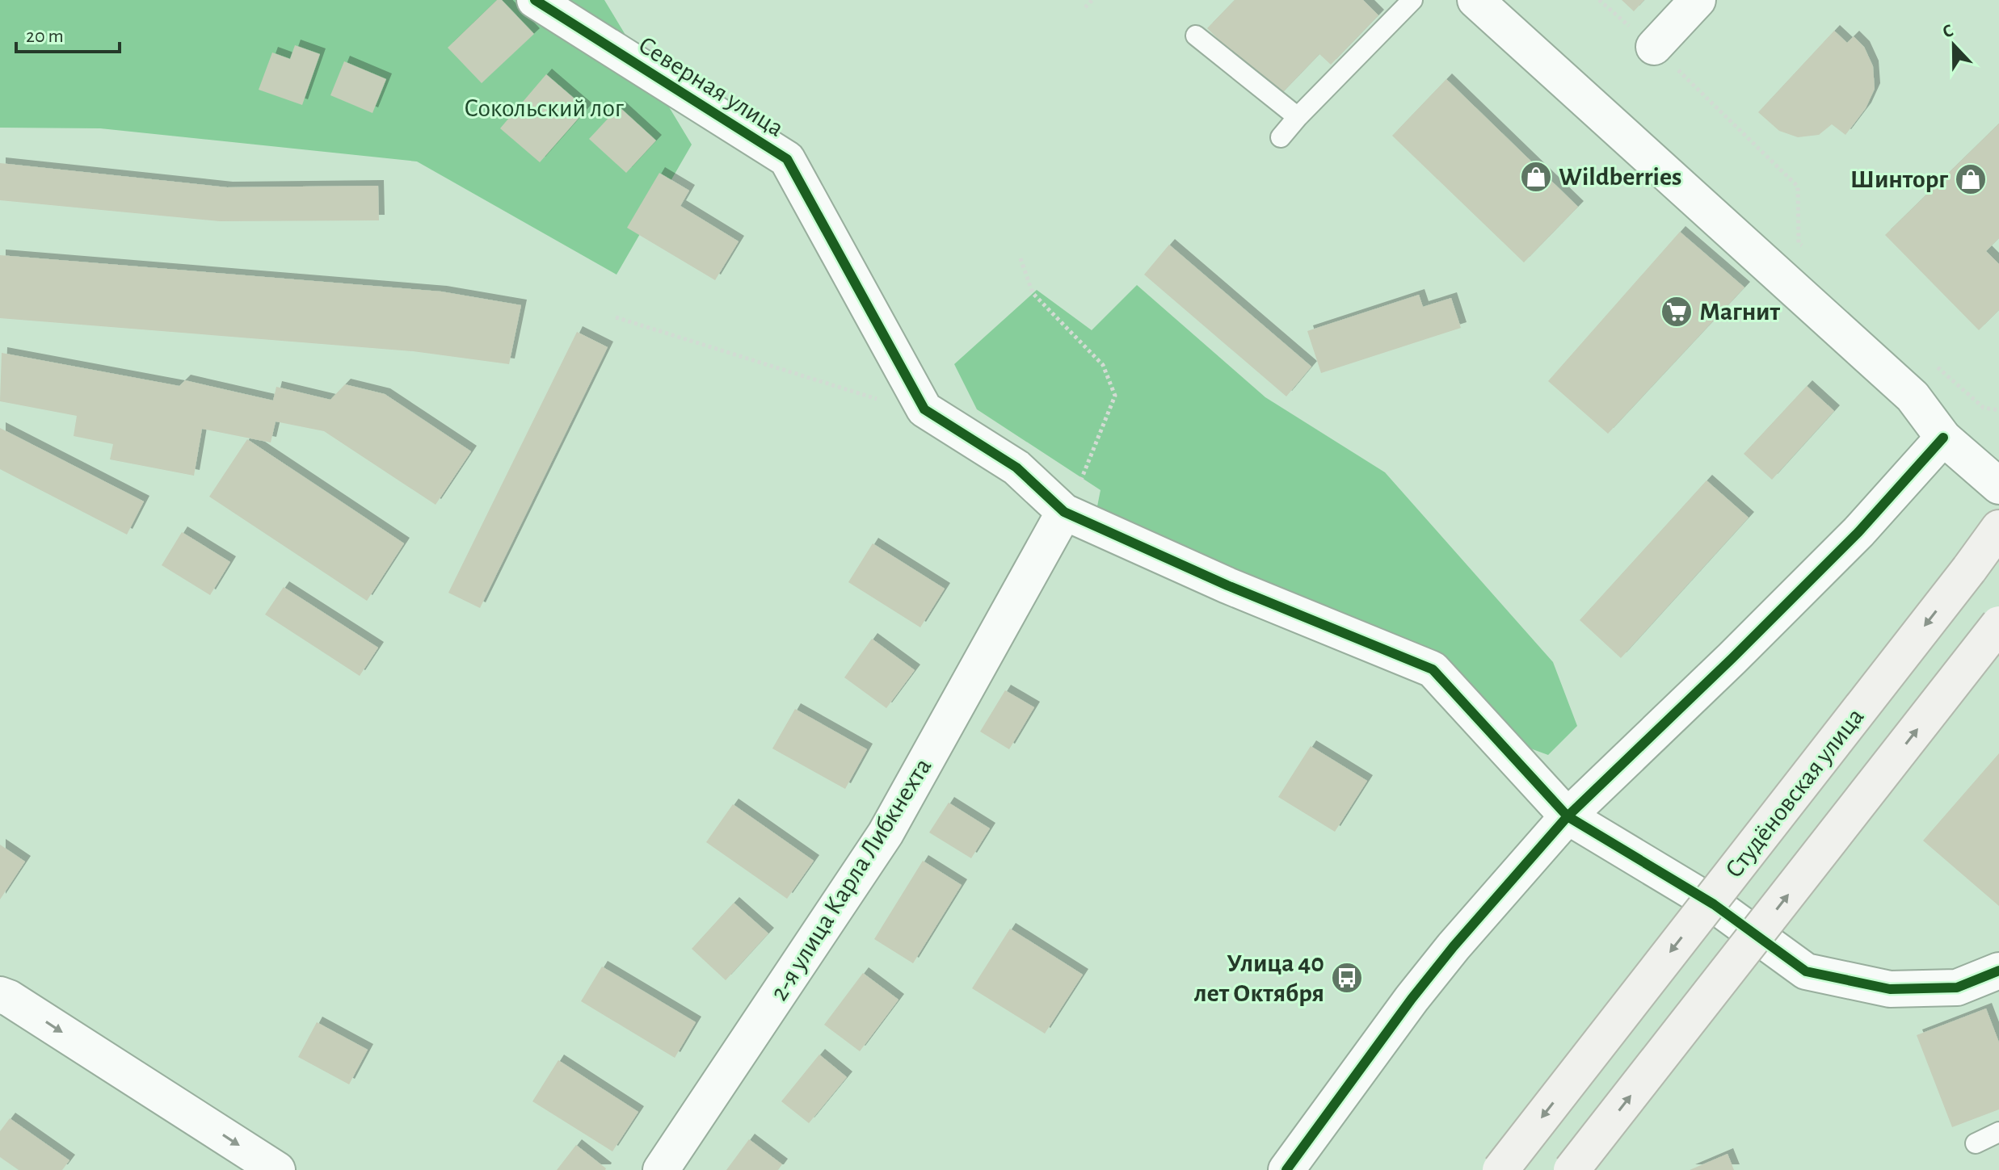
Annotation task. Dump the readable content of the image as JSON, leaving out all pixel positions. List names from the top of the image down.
{
  "streets": {
    "main road": ["Студёновская улица"],
    "street": ["Северная улица", "2-я улица Карла Либкнехта"]
  },
  "parks": ["Сокольский лог"],
  "places": {
    "shop": ["Wildberries", "Шинторг"],
    "supermarket": ["Магнит"],
    "bus stop": ["Улица 40 лет Октября"]
  },
  "scale_bar": "20 m",
  "north": "top"
}
